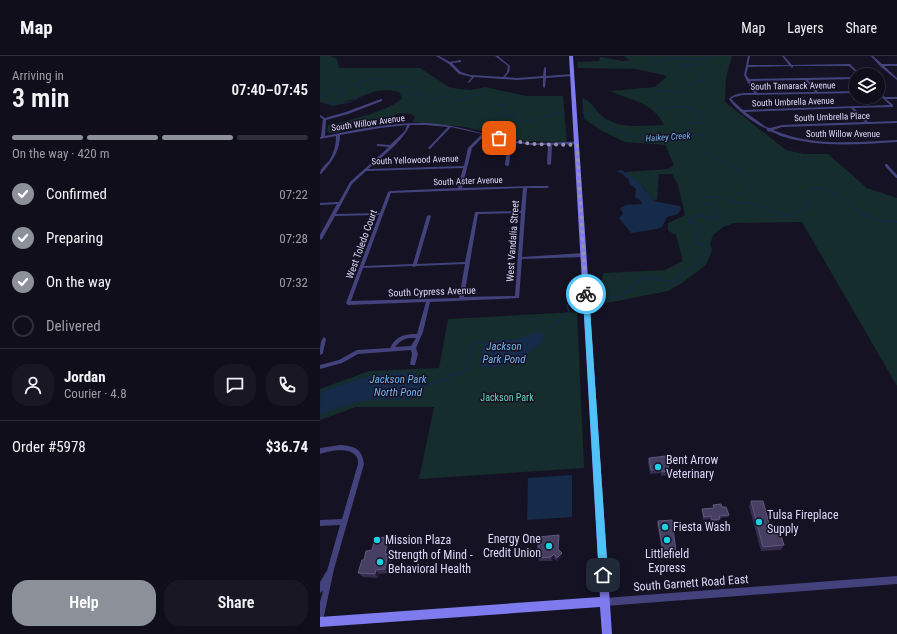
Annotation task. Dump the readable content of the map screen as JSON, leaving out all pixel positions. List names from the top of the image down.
{
  "streets": {
    "main road": ["South Garnett Road East"],
    "street": [
      "South Tamarack Avenue",
      "South Umbrella Avenue",
      "South Umbrella Place",
      "South Willow Avenue",
      "South Yellowood Avenue",
      "South Aster Avenue",
      "West Vandalia Street",
      "West Toledo Court",
      "South Cypress Avenue"
    ]
  },
  "crossings": [
    ["South Tamarack Avenue", "South Willow Avenue"],
    ["South Umbrella Avenue", "South Willow Avenue"],
    ["South Umbrella Place", "South Willow Avenue"],
    ["South Aster Avenue", "West Vandalia Street"],
    ["South Aster Avenue", "West Toledo Court"],
    ["West Vandalia Street", "South Cypress Avenue"],
    ["West Toledo Court", "South Cypress Avenue"]
  ],
  "water": ["Haikey Creek", "Jackson Park Pond", "Jackson Park North Pond"],
  "parks": ["Jackson Park"],
  "places": [
    "Bent Arrow Veterinary",
    "Tulsa Fireplace Supply",
    "Fiesta Wash",
    "Mission Plaza",
    "Littlefield Express",
    "Energy One Credit Union",
    "Strength of Mind - Behavioral Health"
  ],
  "page": {
    "header": "Map",
    "nav": ["Map", "Layers", "Share"],
    "heading": ["3 min", "Arriving in", "07:40–07:45"],
    "panel": [
      "Jordan",
      "Courier · 4.8",
      "Order #5978",
      "$36.74"
    ],
    "bar": "On the way · 420 m",
    "list": [
      ["Confirmed", "07:22"],
      ["Preparing", "07:28"],
      ["On the way", "07:32"],
      "Delivered"
    ],
    "buttons": ["Help", "Share"]
  }
}
